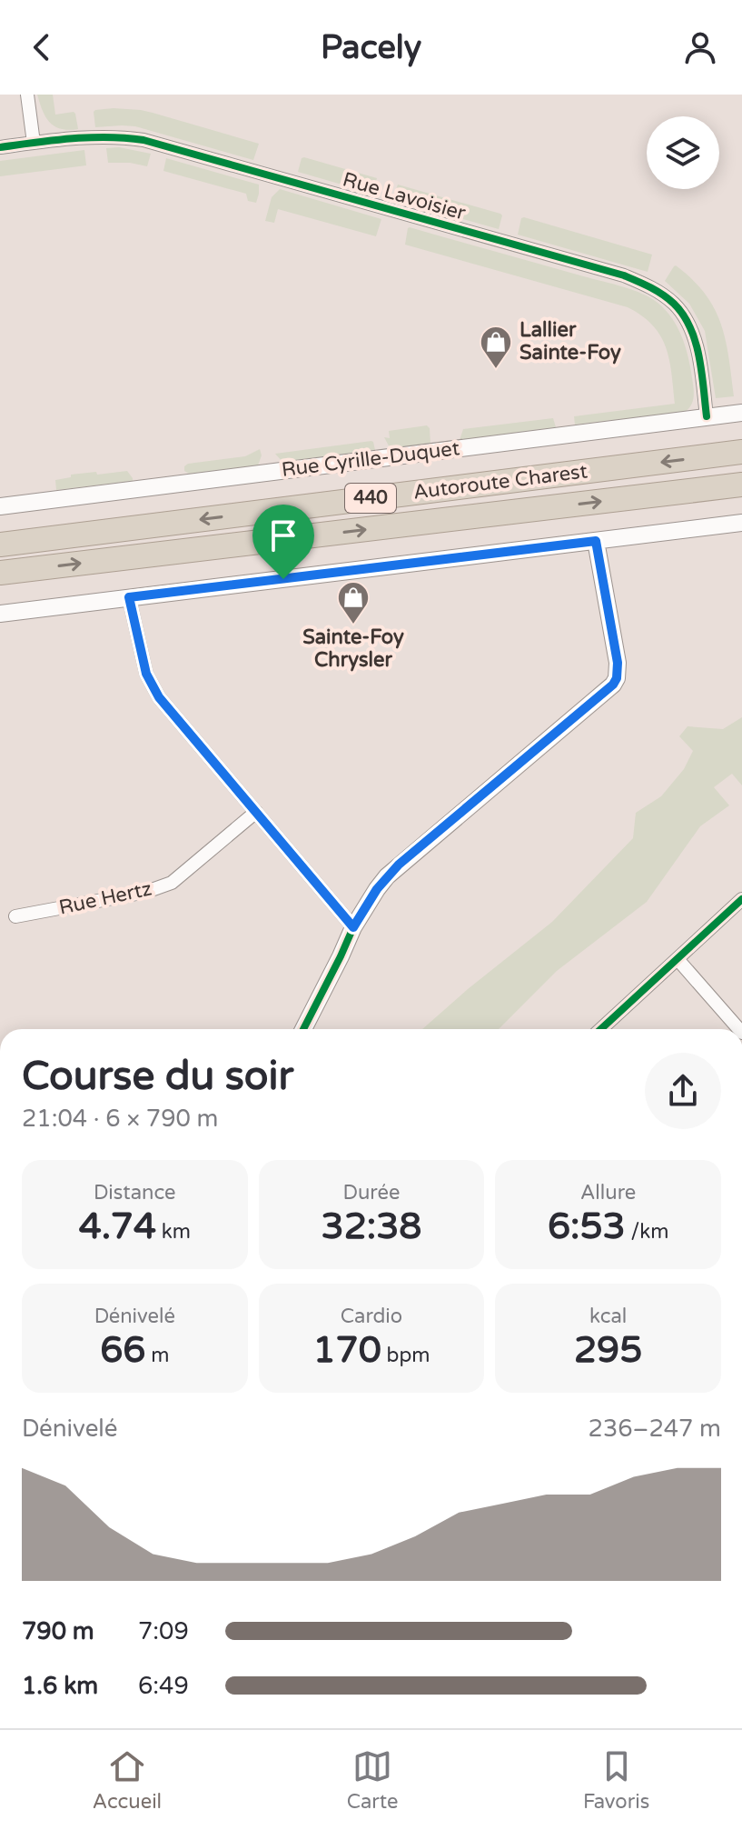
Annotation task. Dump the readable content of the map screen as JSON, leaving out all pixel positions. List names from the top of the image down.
{
  "streets": {
    "highway": ["Autoroute Charest", "440"],
    "street": ["Rue Lavoisier", "Rue Cyrille-Duquet", "Rue Hertz"]
  },
  "crossings": [
    ["Rue Lavoisier", "Rue Cyrille-Duquet"]
  ],
  "places": {
    "shop": ["Lallier Sainte-Foy", "Sainte-Foy Chrysler"]
  },
  "page": {
    "header": "Pacely",
    "heading": ["Course du soir", "21:04 · 6 × 790 m"],
    "stats": [
      ["Distance", "4.74 km"],
      ["Durée", "32:38"],
      ["Allure", "6:53 /km"],
      ["Dénivelé", "66 m"],
      ["Cardio", "170 bpm"],
      ["kcal", "295"]
    ],
    "chart": ["Dénivelé", "236–247 m"],
    "list": [
      {
        "name": "790 m",
        "note": "7:09"
      },
      {
        "name": "1.6 km",
        "note": "6:49"
      }
    ],
    "tabs": ["Accueil", "Carte", "Favoris"]
  }
}
